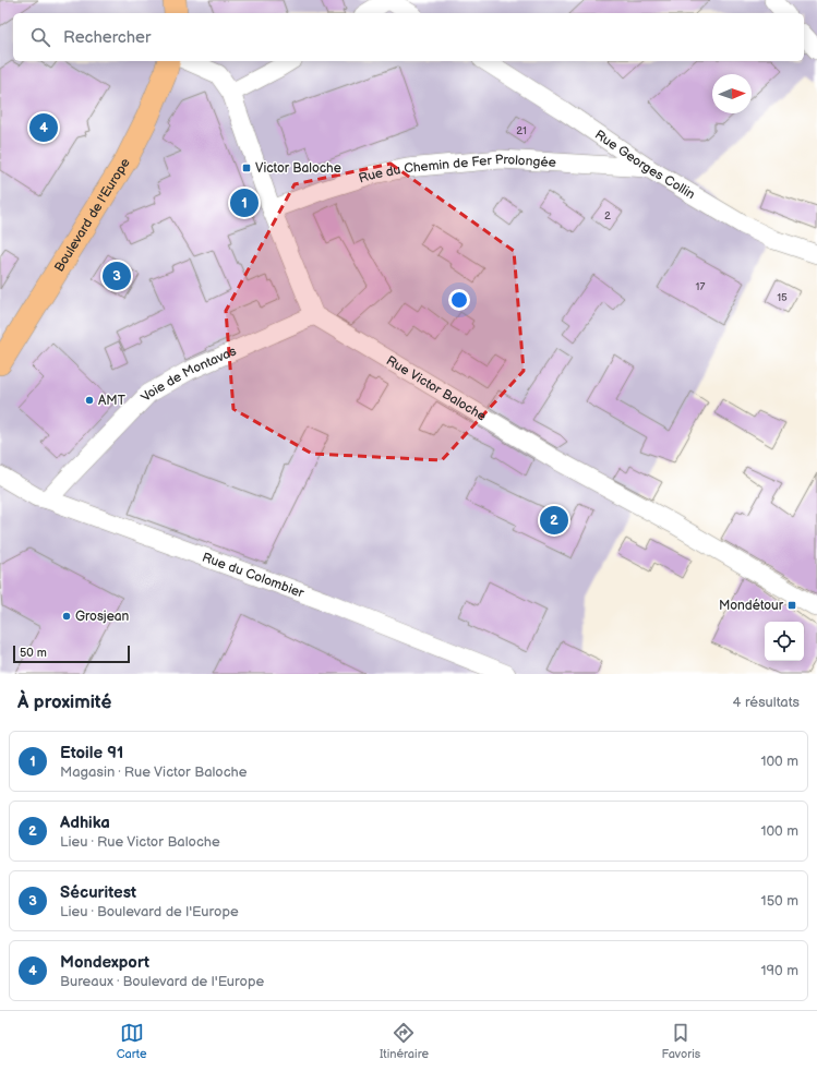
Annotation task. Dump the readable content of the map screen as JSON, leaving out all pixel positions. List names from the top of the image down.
{
  "streets": {
    "main road": ["Boulevard de l'Europe"],
    "street": [
      "Rue Georges Collin",
      "Rue du Chemin de Fer Prolongée",
      "Voie de Montavas",
      "Rue Victor Baloche",
      "Rue du Colombier"
    ]
  },
  "crossings": [
    ["Rue Georges Collin", "Rue du Chemin de Fer Prolongée"],
    ["Voie de Montavas", "Rue Victor Baloche"],
    ["Voie de Montavas", "Rue du Colombier"]
  ],
  "places": {
    "transit": ["Victor Baloche", "Mondétour"],
    "other": ["AMT", "Grosjean"]
  },
  "house_numbers": [
    "21",
    "2",
    "17",
    "15"
  ],
  "scale_bar": "50 m",
  "north": "right",
  "page": {
    "search": "Rechercher",
    "pins": [
      "4",
      "1",
      "3",
      "2"
    ],
    "scale": "50 m",
    "heading": ["À proximité", "4 résultats"],
    "list": [
      {
        "mark": "1",
        "name": "Etoile 91",
        "note": "Magasin · Rue Victor Baloche",
        "value": "100 m"
      },
      {
        "mark": "2",
        "name": "Adhika",
        "note": "Lieu · Rue Victor Baloche",
        "value": "100 m"
      },
      {
        "mark": "3",
        "name": "Sécuritest",
        "note": "Lieu · Boulevard de l'Europe",
        "value": "150 m"
      },
      {
        "mark": "4",
        "name": "Mondexport",
        "note": "Bureaux · Boulevard de l'Europe",
        "value": "190 m"
      }
    ],
    "nav": ["Carte", "Itinéraire", "Favoris"]
  }
}
